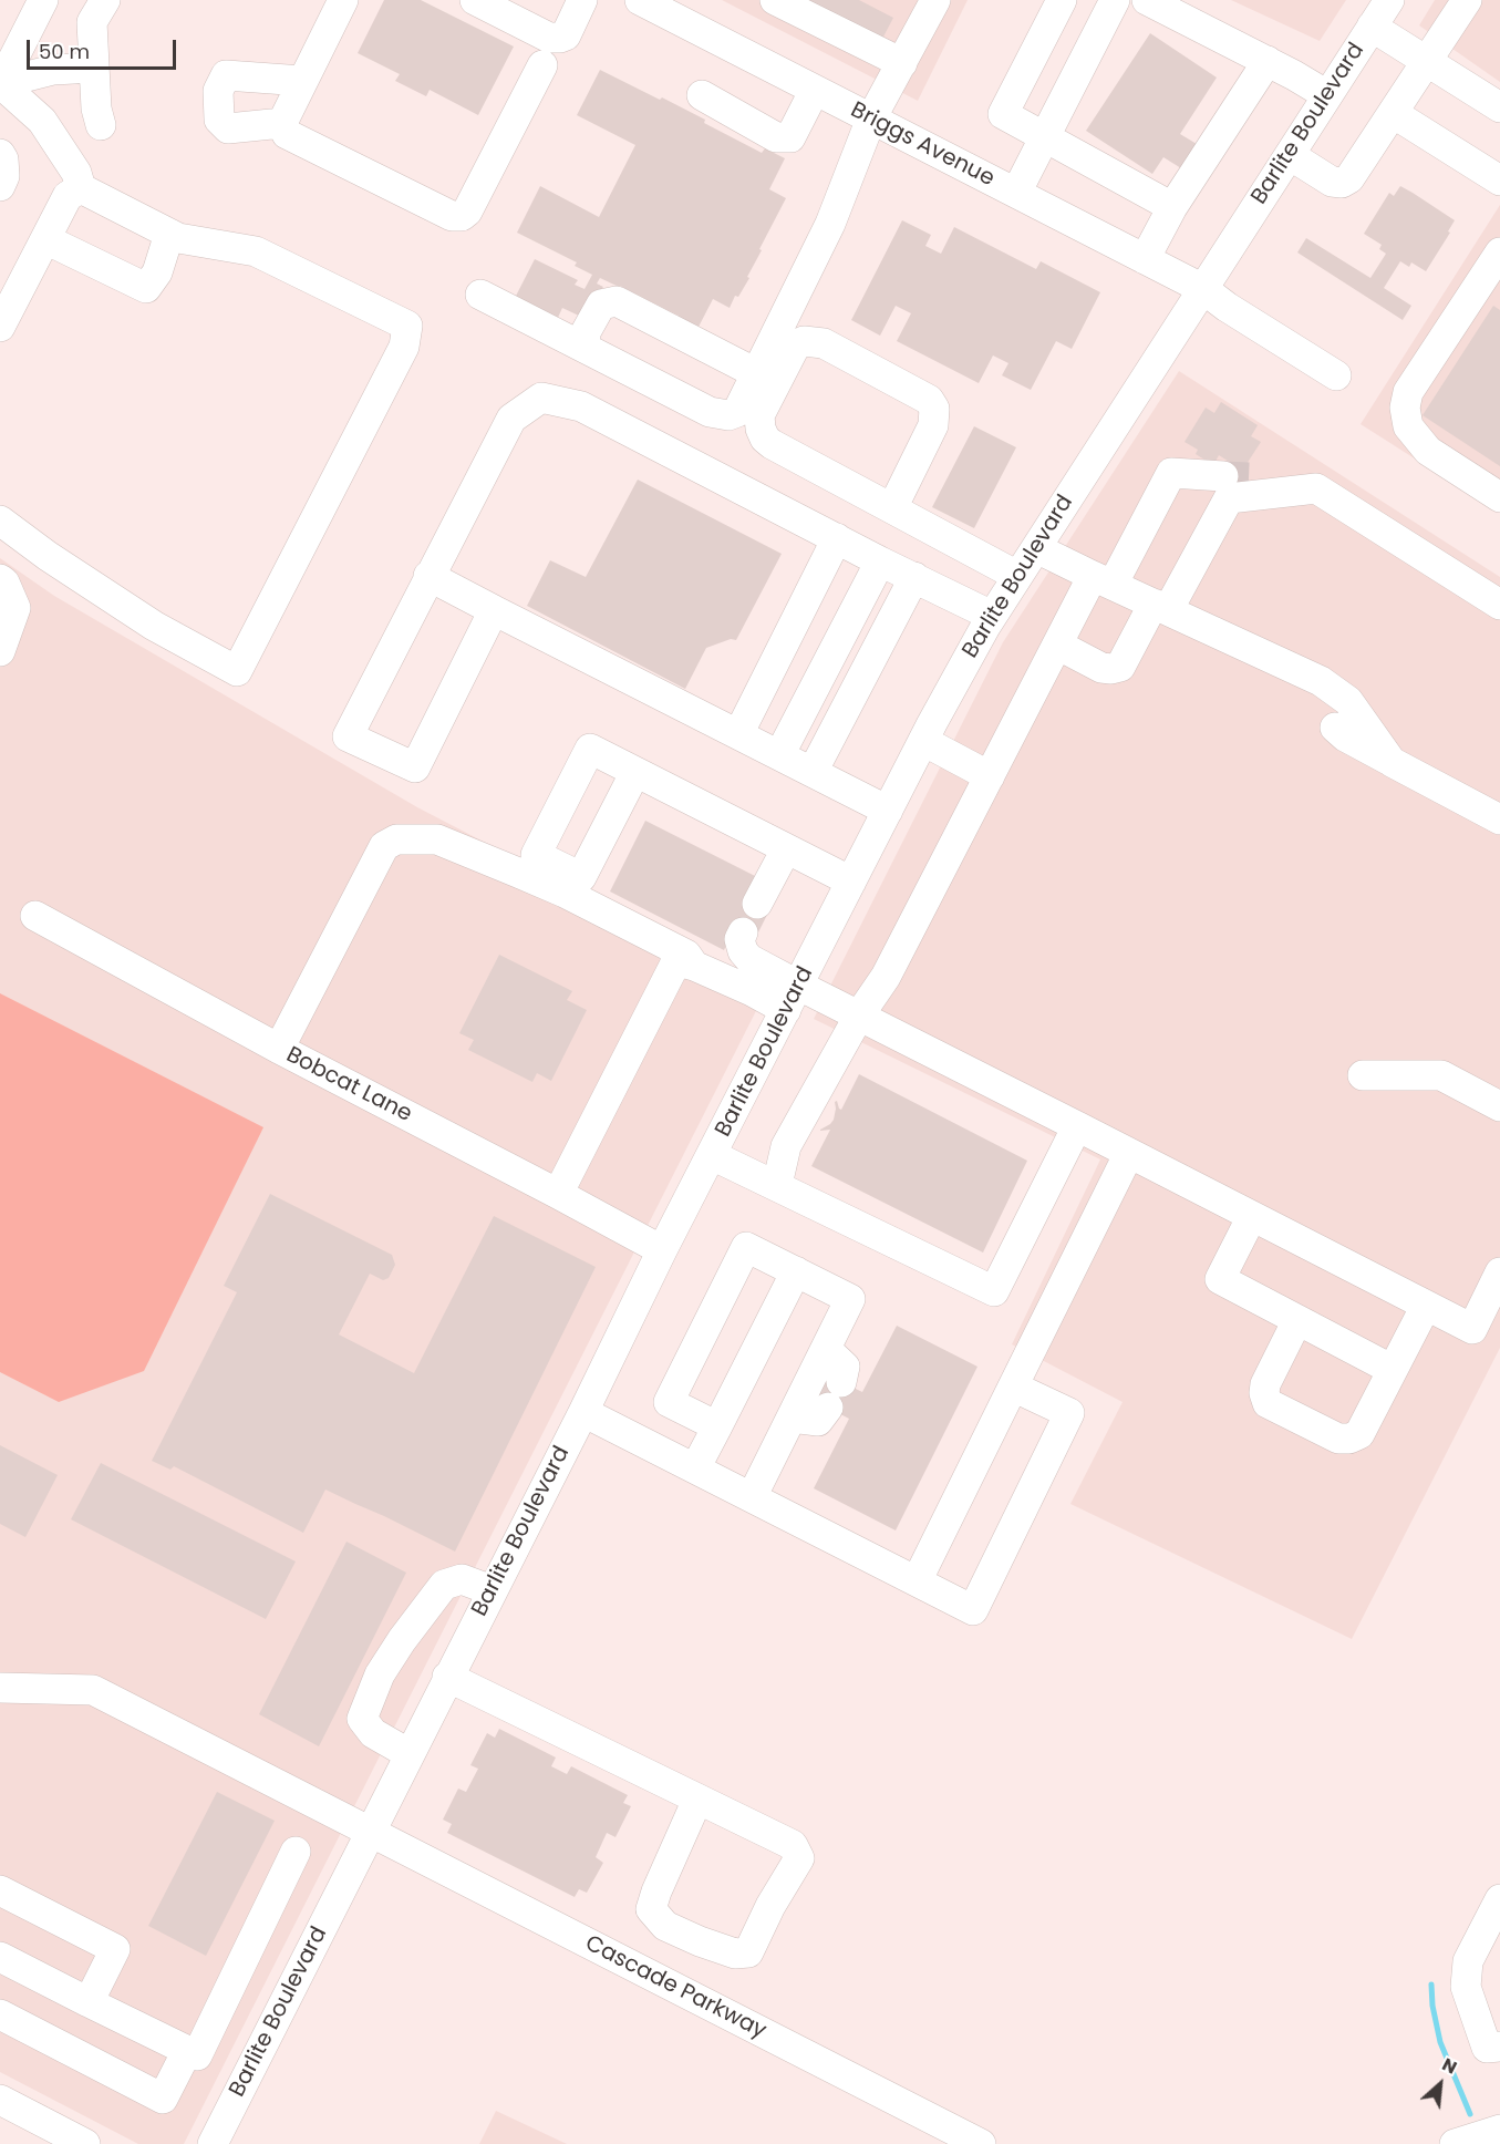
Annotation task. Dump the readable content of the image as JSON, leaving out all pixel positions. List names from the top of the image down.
{
  "streets": {
    "street": [
      "Barlite Boulevard",
      "Briggs Avenue",
      "Bobcat Lane",
      "Cascade Parkway"
    ]
  },
  "crossings": [
    ["Barlite Boulevard", "Briggs Avenue"],
    ["Barlite Boulevard", "Bobcat Lane"],
    ["Barlite Boulevard", "Cascade Parkway"]
  ],
  "scale_bar": "50 m",
  "north": "top right"
}
